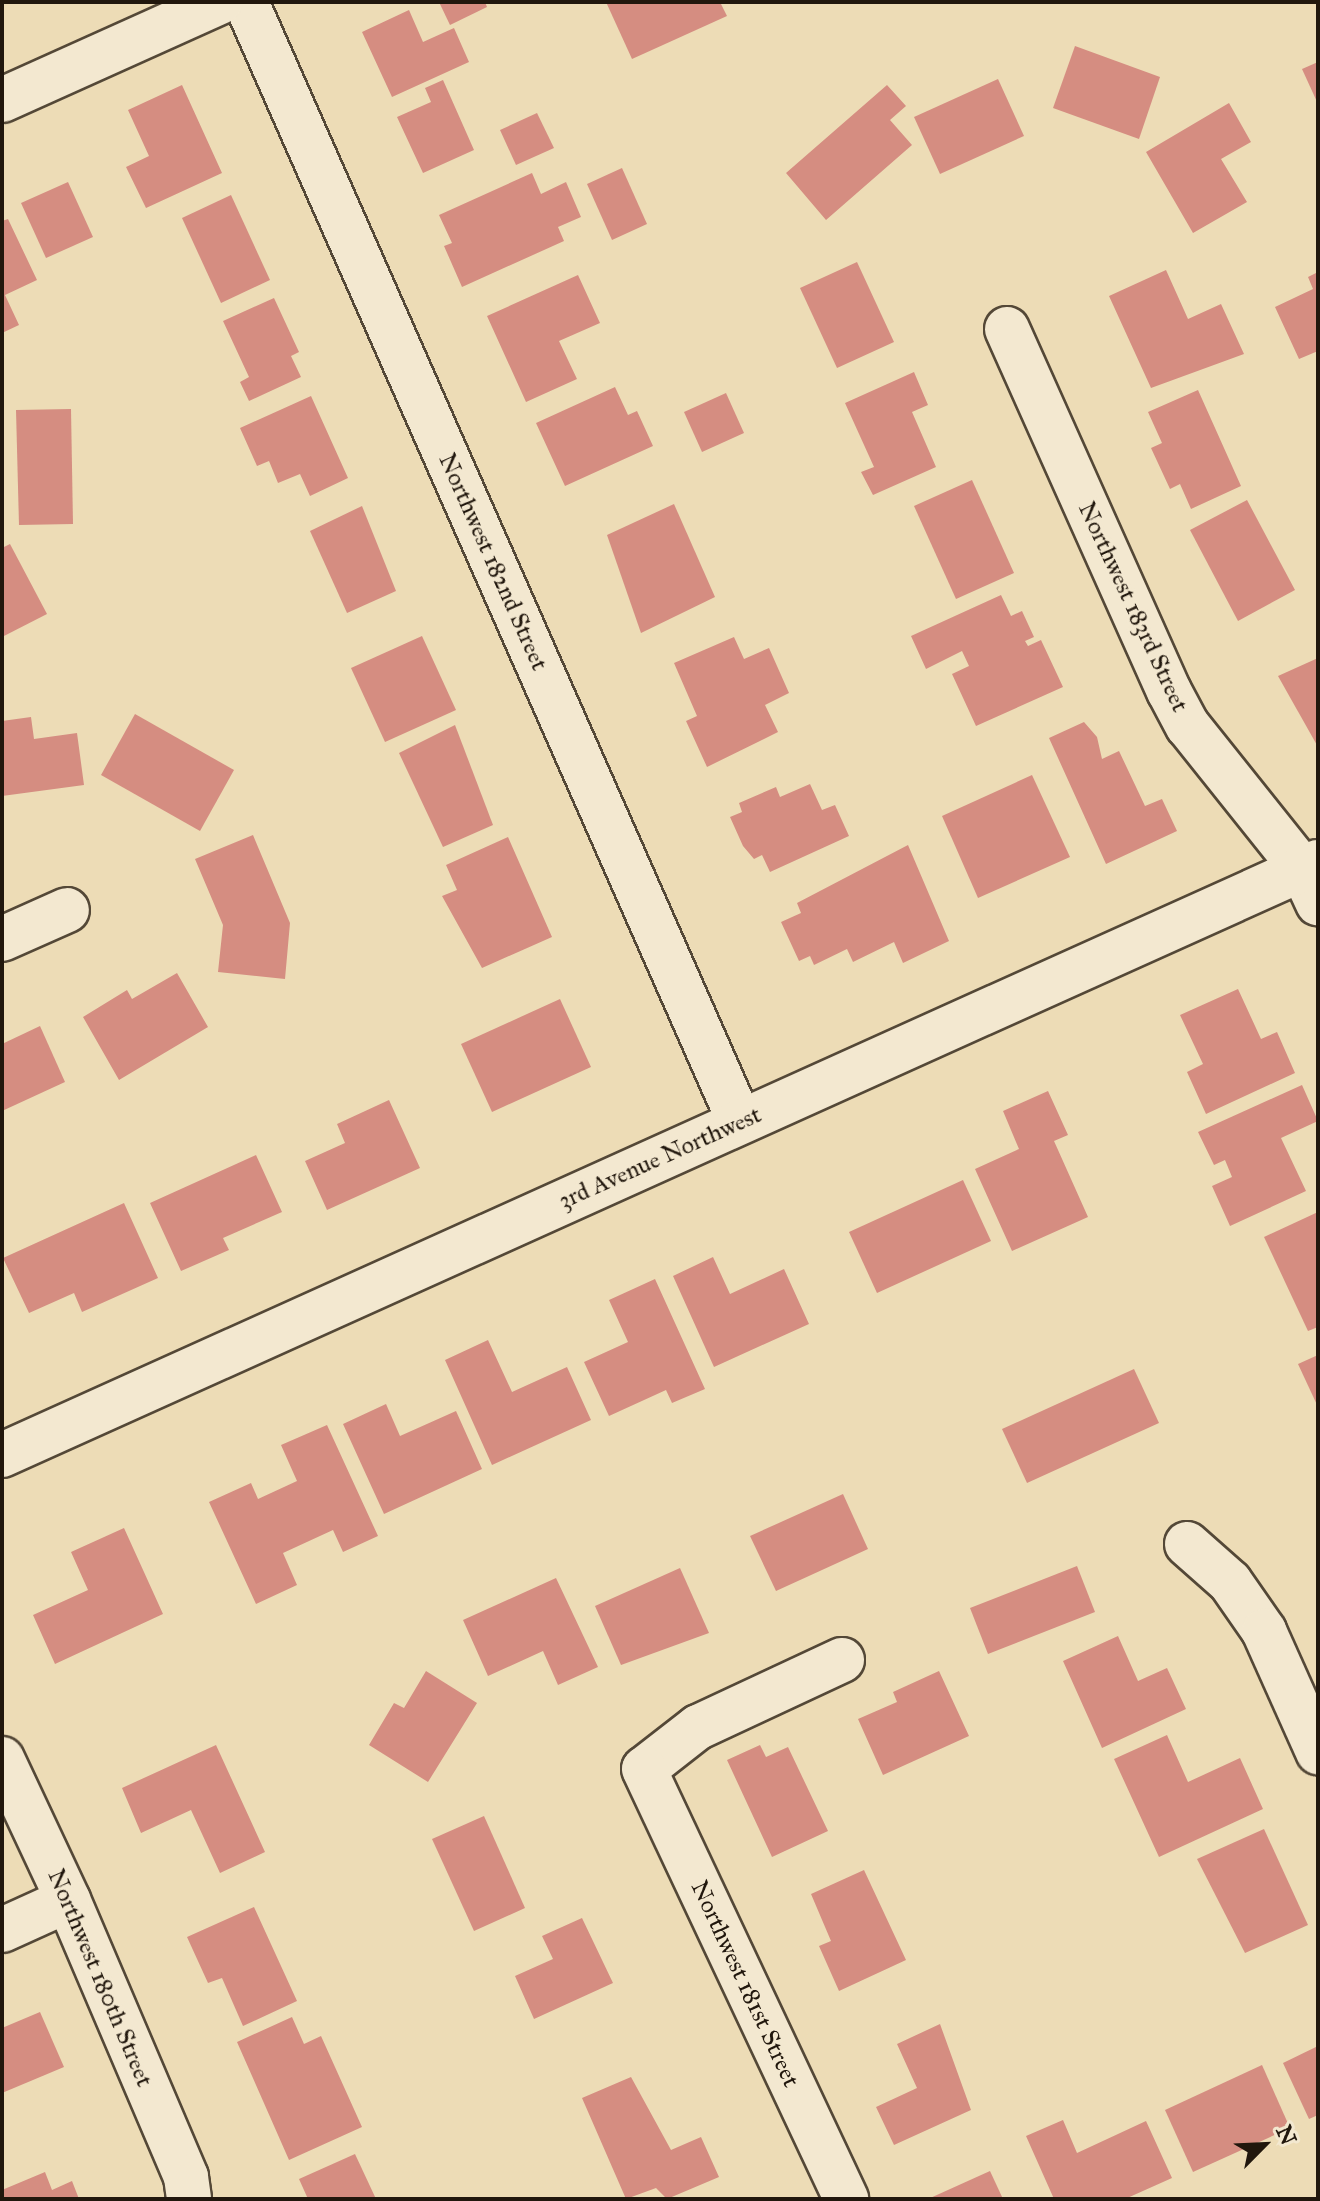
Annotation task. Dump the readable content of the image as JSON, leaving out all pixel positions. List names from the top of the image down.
{
  "streets": {
    "street": [
      "Northwest 182nd Street",
      "Northwest 183rd Street",
      "3rd Avenue Northwest",
      "Northwest 180th Street",
      "Northwest 181st Street"
    ]
  },
  "crossings": [
    ["Northwest 182nd Street", "3rd Avenue Northwest"],
    ["Northwest 183rd Street", "3rd Avenue Northwest"]
  ],
  "north": "top right"
}
